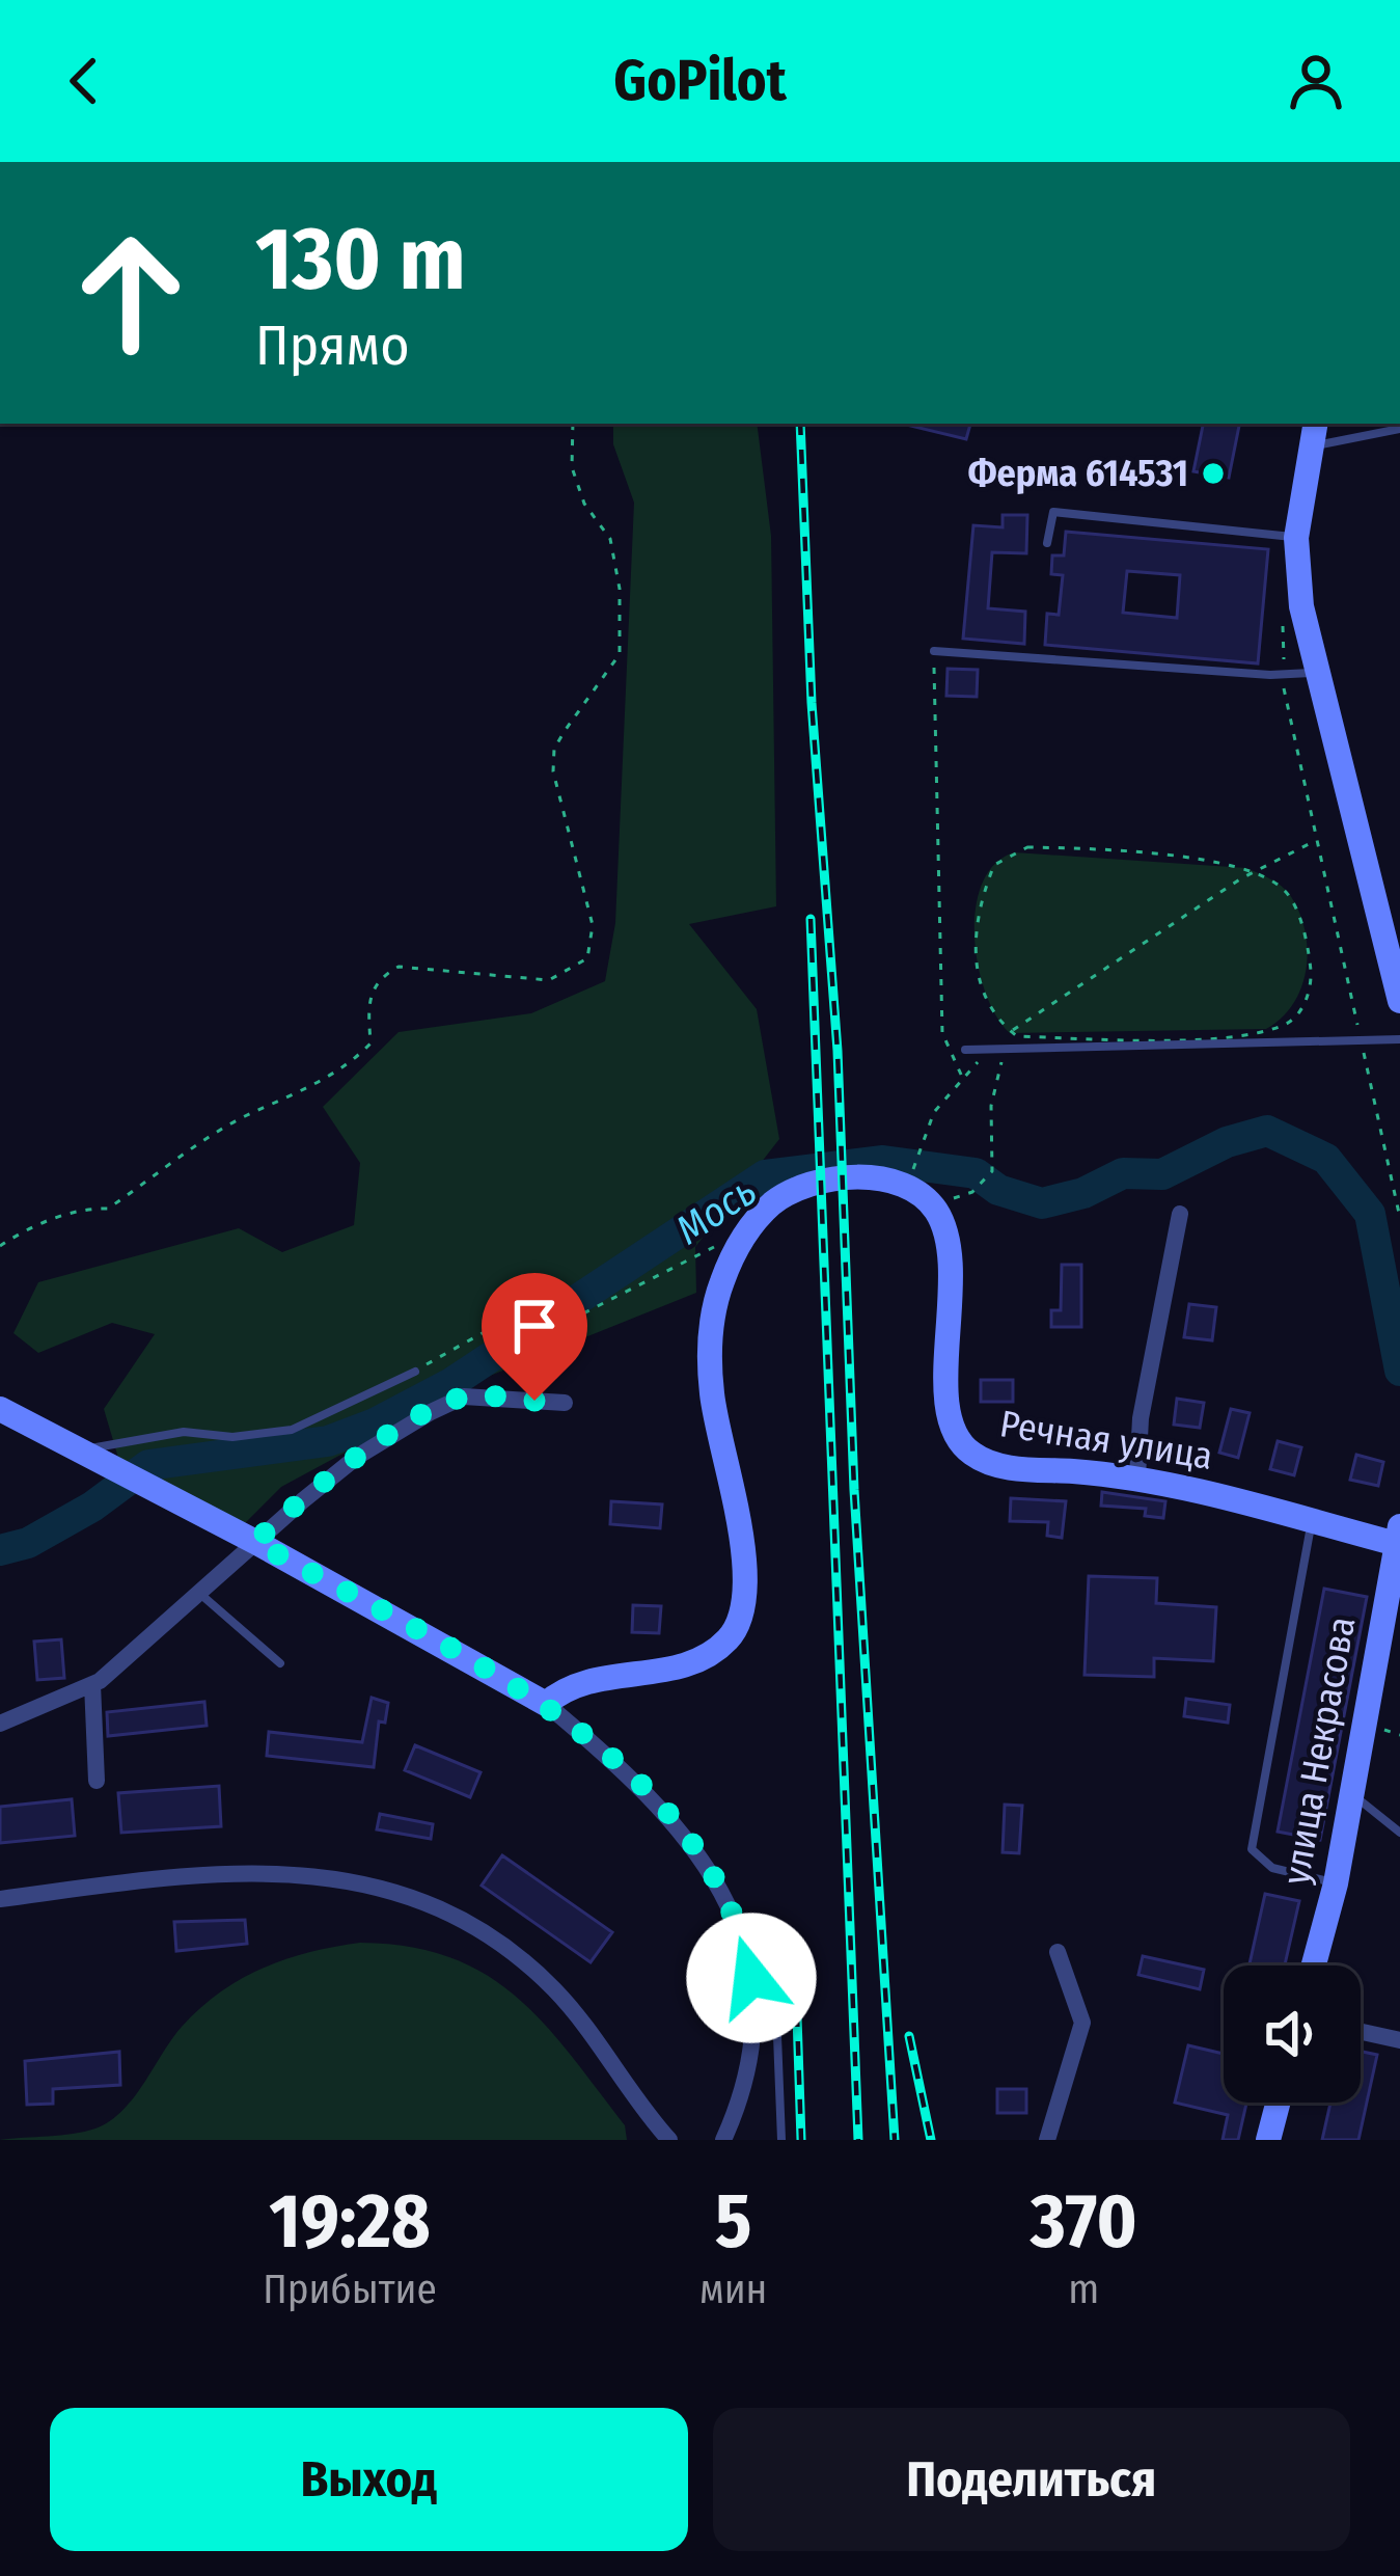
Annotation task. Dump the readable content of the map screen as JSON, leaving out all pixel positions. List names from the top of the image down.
{
  "streets": {
    "street": ["Речная улица", "улица Некрасова"]
  },
  "crossings": [
    ["Речная улица", "улица Некрасова"]
  ],
  "water": ["Мось"],
  "places": ["Ферма 614531"],
  "page": {
    "header": "GoPilot",
    "turn": ["130 m", "Прямо"],
    "eta": [
      "19:28",
      "Прибытие",
      "5",
      "мин",
      "370",
      "m"
    ],
    "buttons": ["Выход", "Поделиться"]
  }
}
